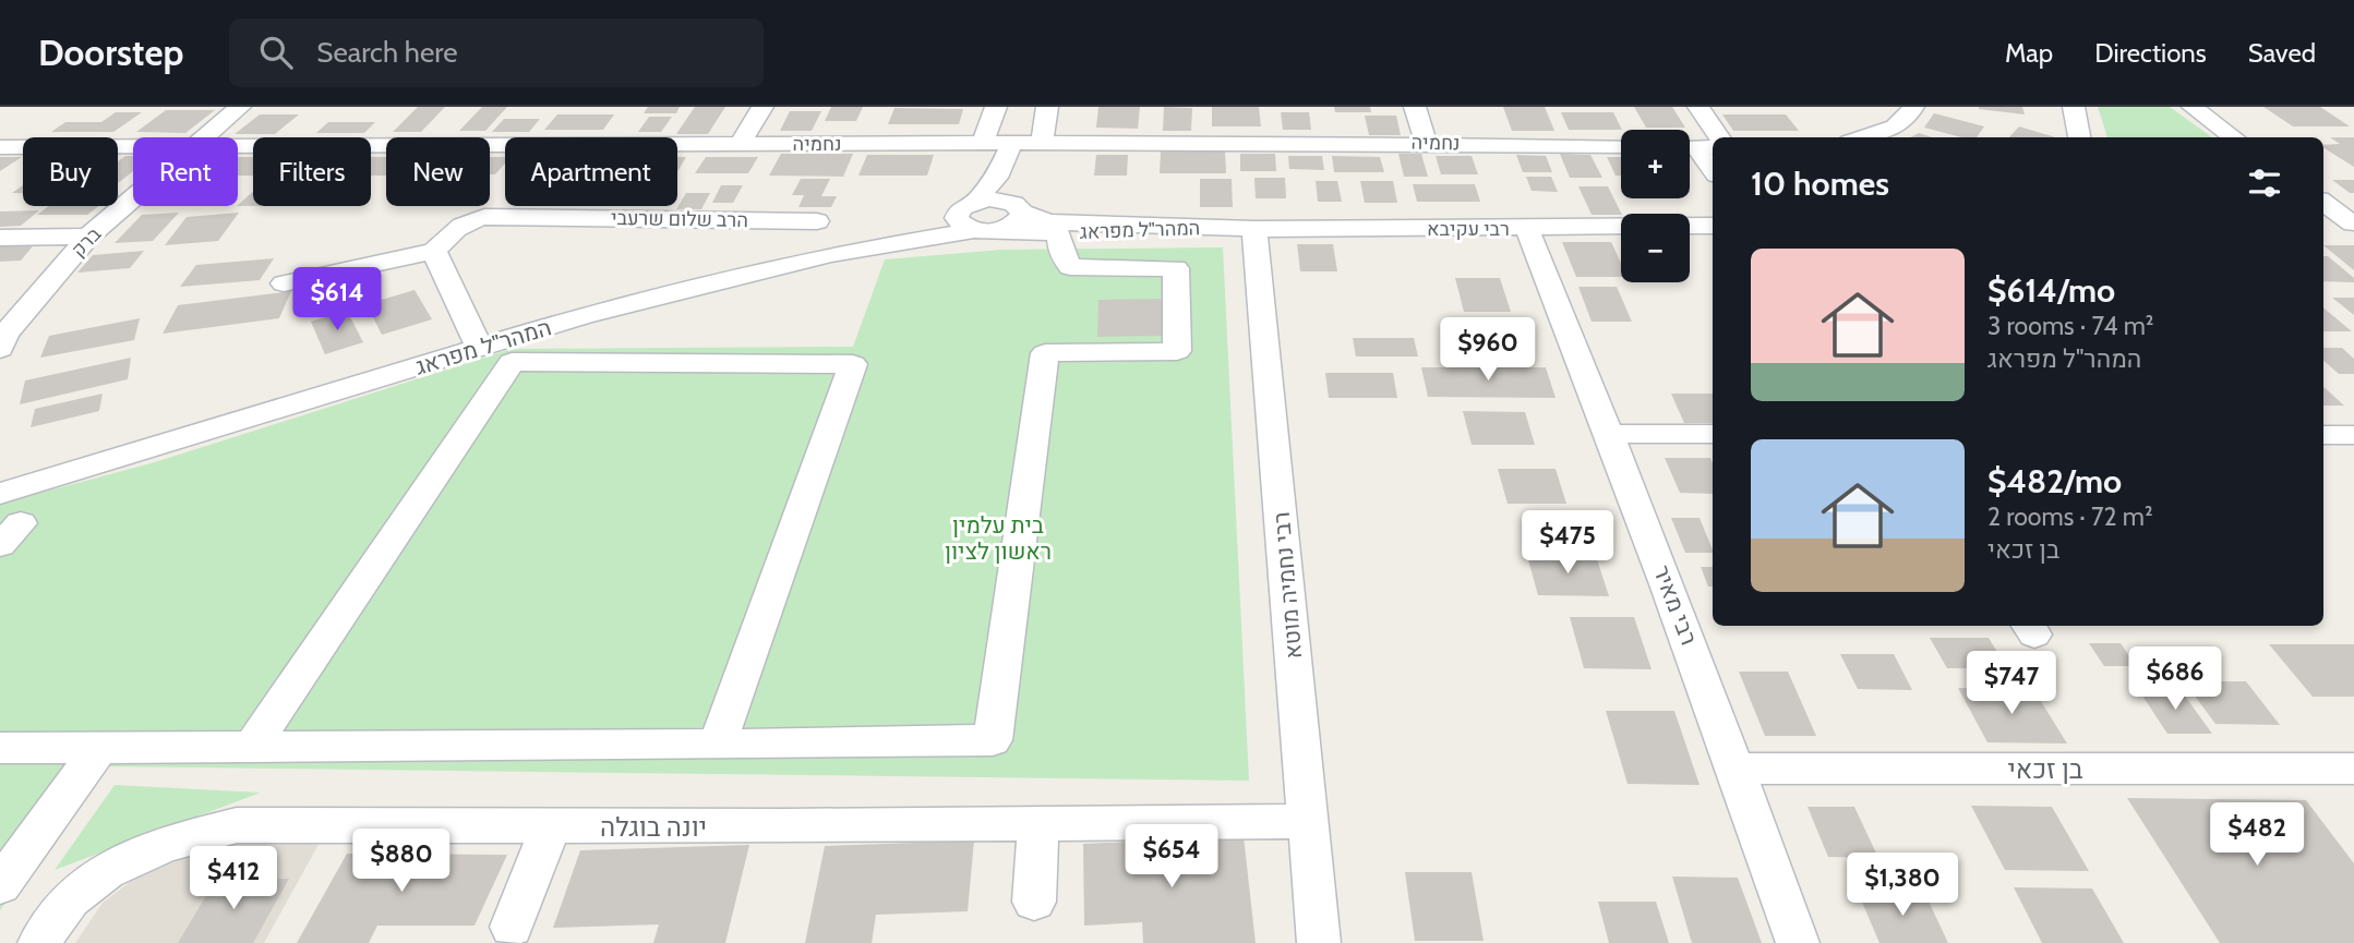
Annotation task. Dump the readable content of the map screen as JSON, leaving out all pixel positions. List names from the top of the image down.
{
  "streets": {
    "street": [
      "נחמיה",
      "הרב שלום שרעבי",
      "רבי עקיבא",
      "המהר\"ל מפראג",
      "ברק",
      "רבי נחמיה מוטא",
      "רבי מאיר",
      "בן זכאי",
      "יונה בוגלה"
    ]
  },
  "crossings": [
    ["רבי עקיבא", "המהר\"ל מפראג"],
    ["רבי עקיבא", "רבי נחמיה מוטא"],
    ["רבי עקיבא", "רבי מאיר"],
    ["רבי נחמיה מוטא", "יונה בוגלה"],
    ["רבי מאיר", "בן זכאי"]
  ],
  "parks": ["בית עלמין ראשון לציון"],
  "page": {
    "header": "Doorstep",
    "search": "Search here",
    "nav": ["Map", "Directions", "Saved"],
    "map_buttons": ["+", "−"],
    "chip": [
      "Buy",
      "Rent",
      "Filters",
      "New",
      "Apartment"
    ],
    "heading": "10 homes",
    "list": [
      {
        "name": "$614/mo",
        "note": "3 rooms · 74 m² · המהר\"ל מפראג"
      },
      {
        "name": "$482/mo",
        "note": "2 rooms · 72 m² · בן זכאי"
      }
    ],
    "price": [
      "$614",
      "$960",
      "$475",
      "$686",
      "$747",
      "$482",
      "$654",
      "$880",
      "$412",
      "$1,380"
    ]
  }
}
